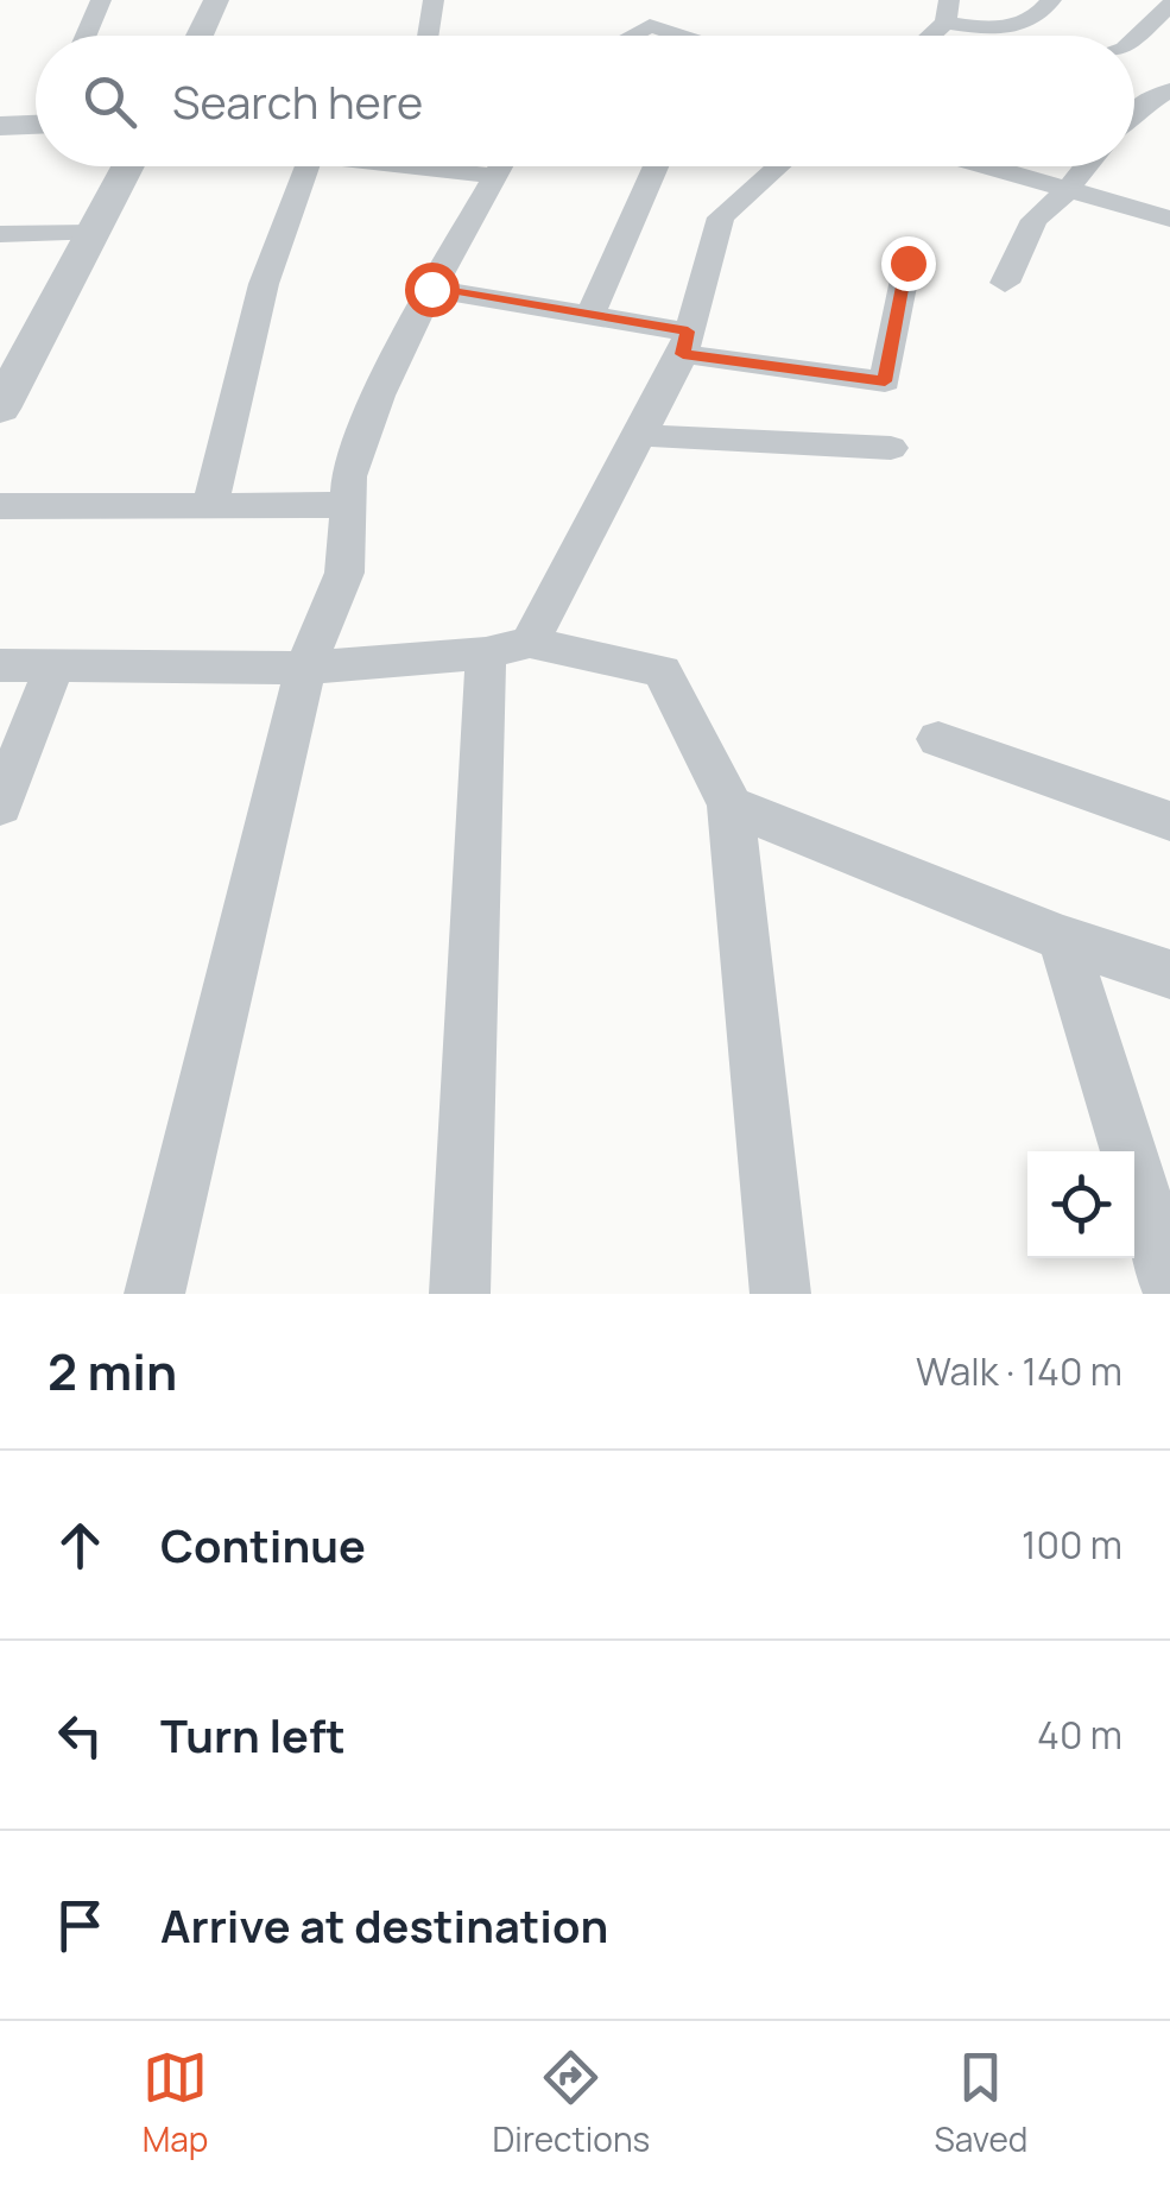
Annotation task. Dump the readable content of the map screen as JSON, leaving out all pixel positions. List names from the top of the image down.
{
  "page": {
    "search": "Search here",
    "heading": ["2 min", "Walk · 140 m"],
    "list": [
      ["Continue", "100 m"],
      ["Turn left", "40 m"],
      "Arrive at destination"
    ],
    "nav": ["Map", "Directions", "Saved"]
  }
}
